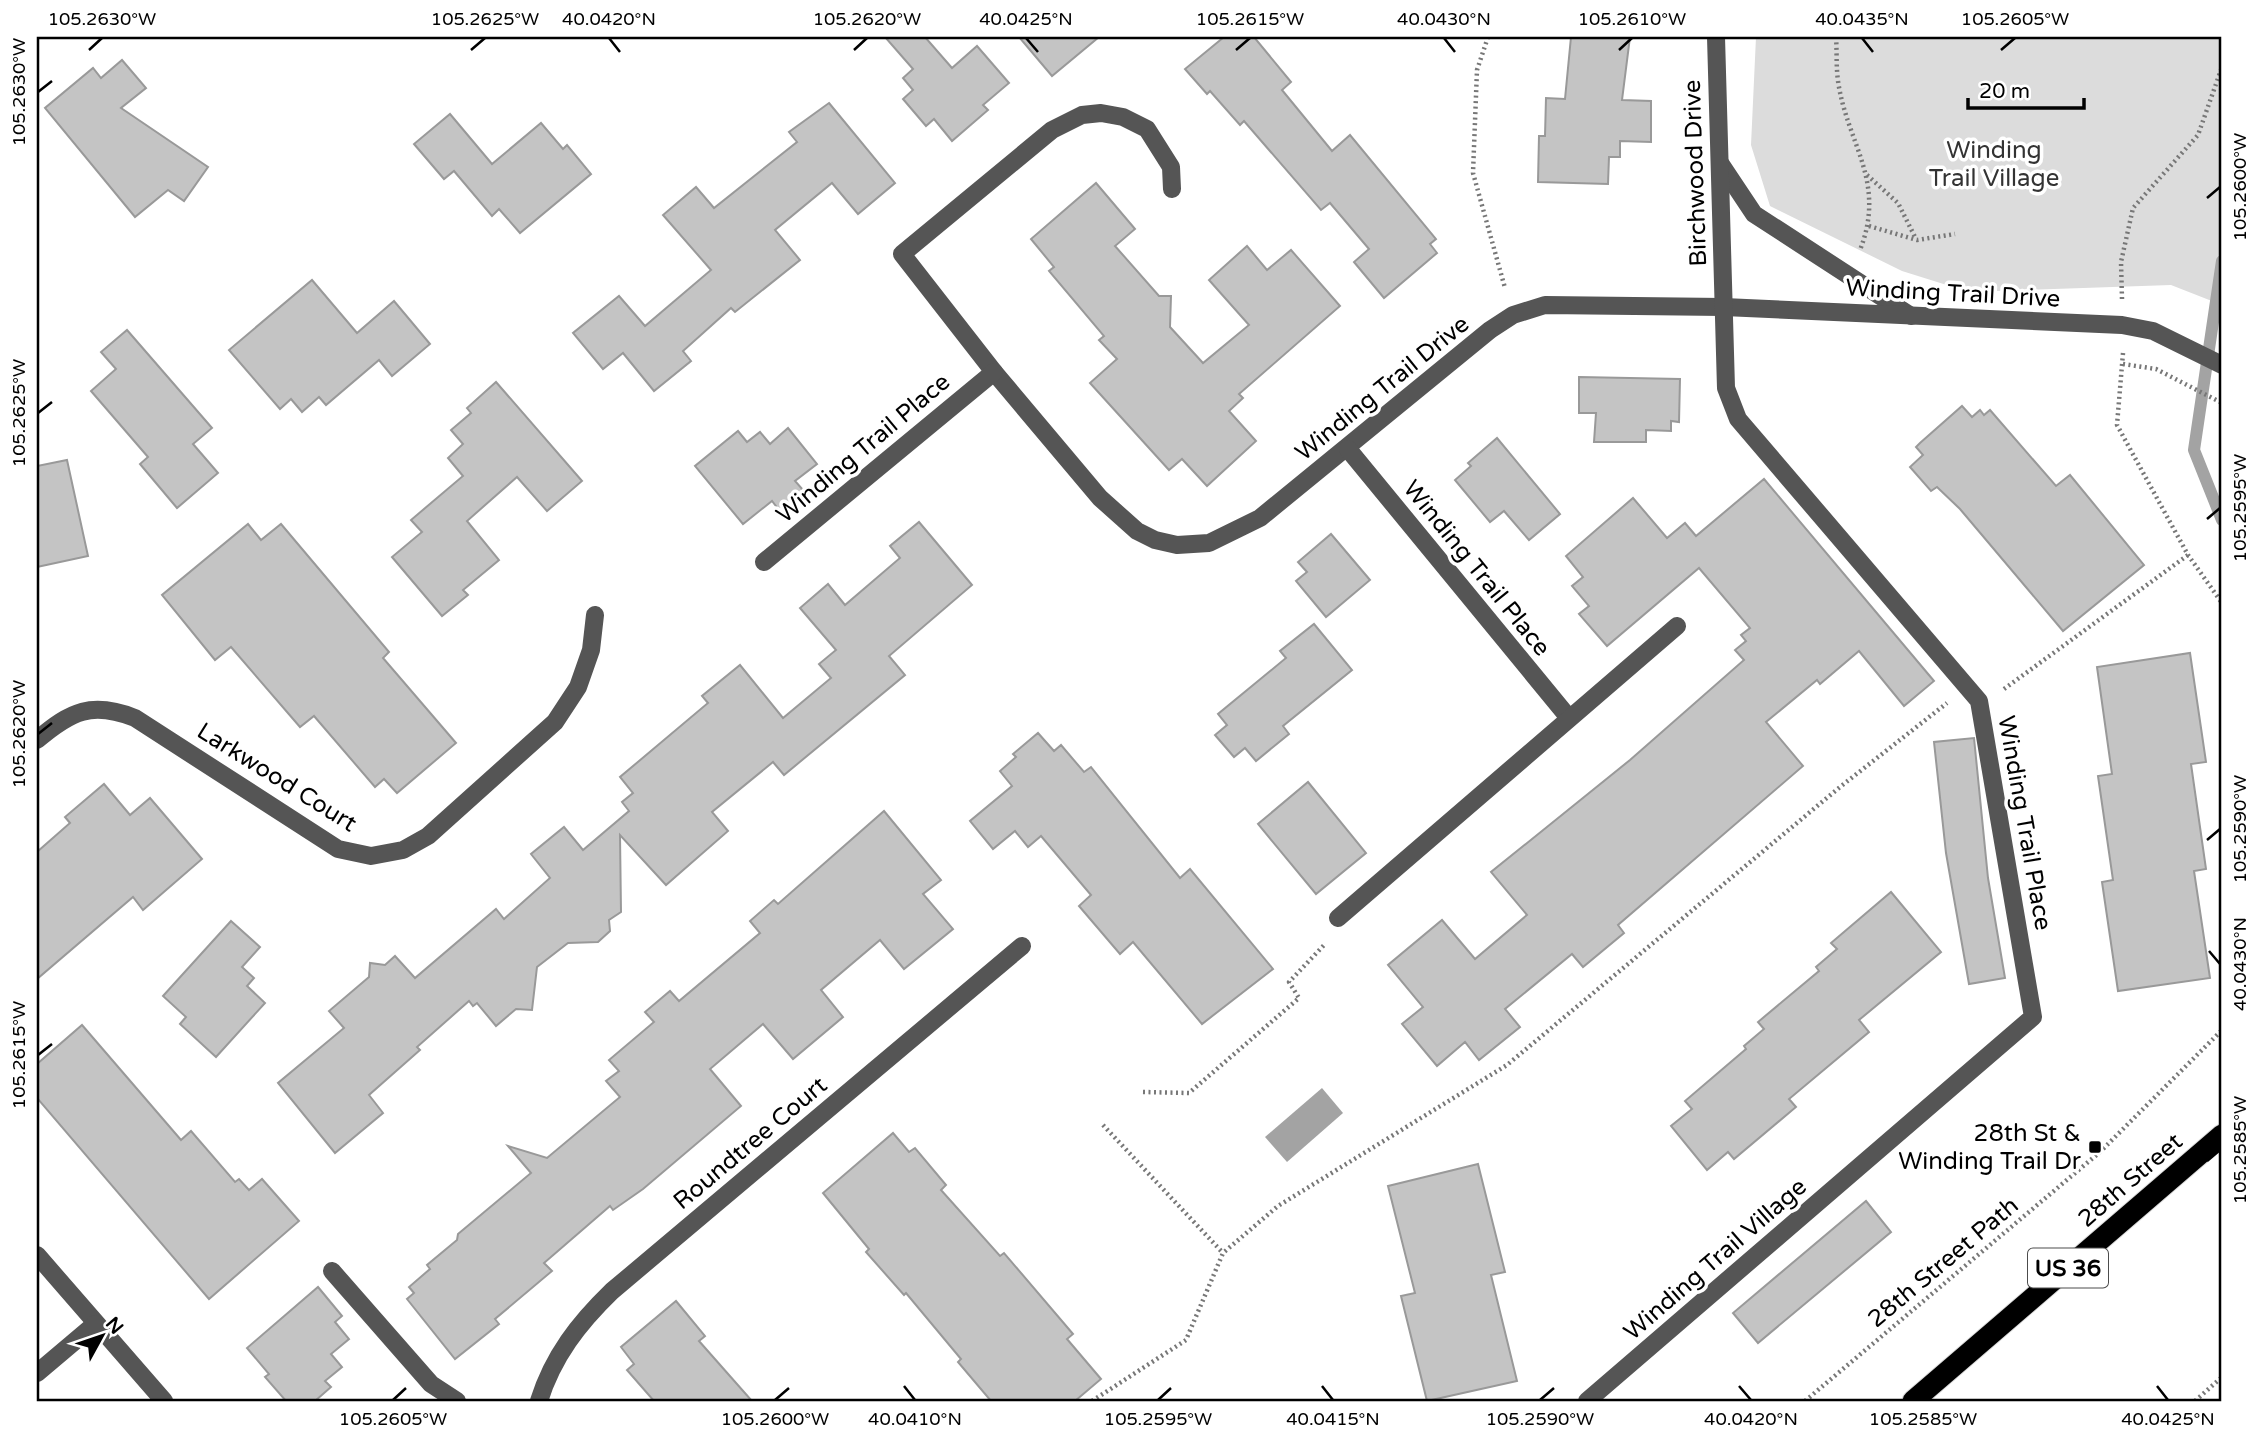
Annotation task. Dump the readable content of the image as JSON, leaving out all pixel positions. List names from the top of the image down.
{
  "streets": {
    "highway": ["28th Street", "US 36"],
    "street": [
      "Birchwood Drive",
      "Winding Trail Drive",
      "Winding Trail Place",
      "Larkwood Court",
      "Roundtree Court",
      "Winding Trail Village"
    ],
    "path": ["28th Street Path"]
  },
  "crossings": [
    ["Birchwood Drive", "Winding Trail Drive"],
    ["Birchwood Drive", "Winding Trail Place"],
    ["Winding Trail Drive", "Winding Trail Place"],
    ["Winding Trail Place", "Winding Trail Village"]
  ],
  "parks": ["Winding Trail Village"],
  "places": {
    "transit": ["28th St & Winding Trail Dr"]
  },
  "scale_bar": "20 m",
  "north": "top right",
  "coordinates": [
    "105.2630°W",
    "105.2625°W",
    "40.0420°N",
    "105.2620°W",
    "40.0425°N",
    "105.2615°W",
    "40.0430°N",
    "105.2610°W",
    "40.0435°N",
    "105.2605°W",
    "105.2600°W",
    "105.2595°W",
    "105.2590°W",
    "105.2585°W",
    "40.0410°N",
    "40.0415°N"
  ]
}
